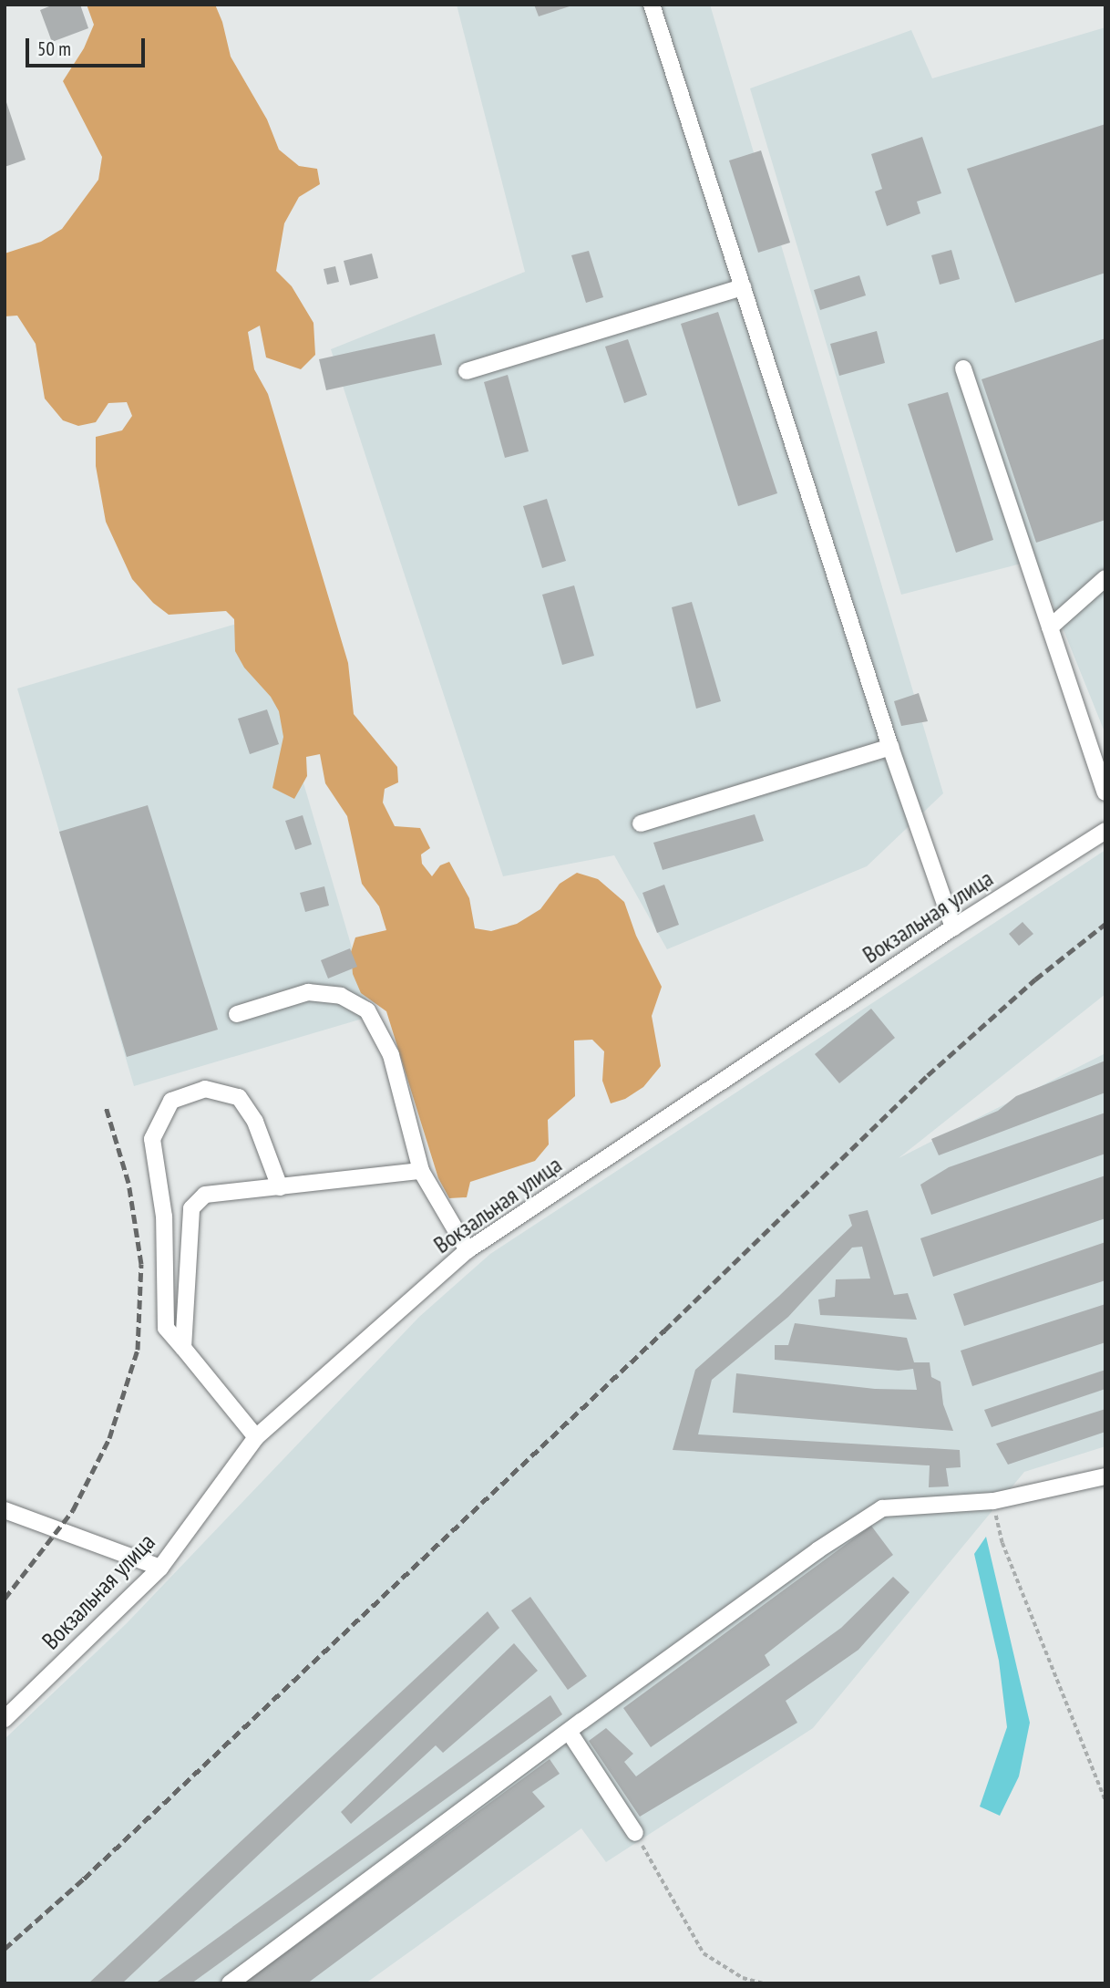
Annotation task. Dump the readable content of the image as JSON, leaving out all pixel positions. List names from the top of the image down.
{
  "streets": {
    "street": ["Вокзальная улица"]
  },
  "scale_bar": "50 m"
}
